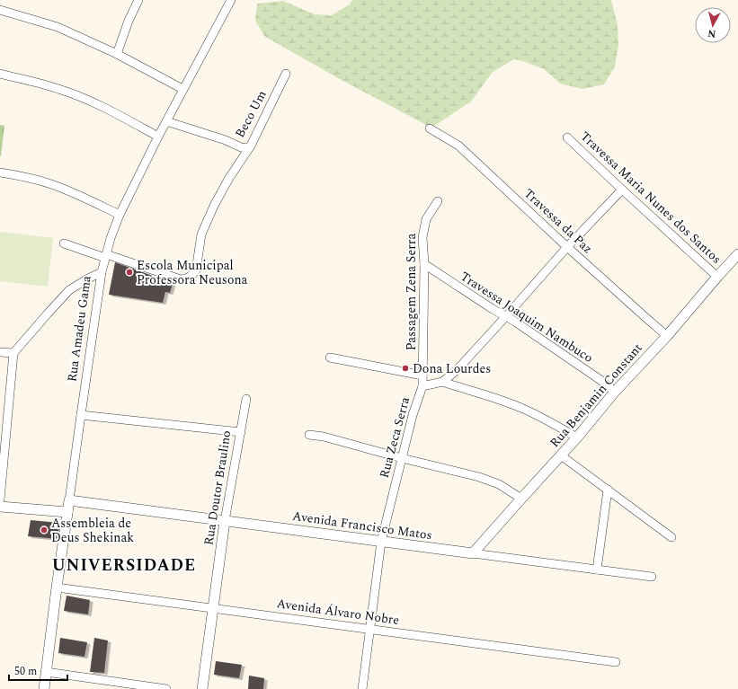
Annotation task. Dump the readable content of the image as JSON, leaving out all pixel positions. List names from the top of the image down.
{
  "streets": {
    "street": [
      "Beco Um",
      "Travessa Maria Nunes dos Santos",
      "Travessa da Paz",
      "Passagem Zena Serra",
      "Travessa Joaquim Nambuco",
      "Rua Amadeu Gama",
      "Rua Benjamin Constant",
      "Rua Zeca Serra",
      "Rua Doutor Braulino",
      "Avenida Francisco Matos",
      "Avenida Álvaro Nobre"
    ]
  },
  "crossings": [
    ["Beco Um", "Rua Amadeu Gama"],
    ["Travessa Maria Nunes dos Santos", "Rua Benjamin Constant"],
    ["Travessa Maria Nunes dos Santos", "Rua Zeca Serra"],
    ["Travessa da Paz", "Rua Benjamin Constant"],
    ["Travessa da Paz", "Rua Zeca Serra"],
    ["Passagem Zena Serra", "Travessa Joaquim Nambuco"],
    ["Passagem Zena Serra", "Rua Zeca Serra"],
    ["Travessa Joaquim Nambuco", "Rua Benjamin Constant"],
    ["Travessa Joaquim Nambuco", "Rua Zeca Serra"],
    ["Rua Amadeu Gama", "Avenida Francisco Matos"],
    ["Rua Amadeu Gama", "Avenida Álvaro Nobre"],
    ["Rua Benjamin Constant", "Avenida Francisco Matos"],
    ["Rua Zeca Serra", "Avenida Francisco Matos"],
    ["Rua Zeca Serra", "Avenida Álvaro Nobre"],
    ["Rua Doutor Braulino", "Avenida Francisco Matos"],
    ["Rua Doutor Braulino", "Avenida Álvaro Nobre"]
  ],
  "districts": ["UNIVERSIDADE"],
  "places": ["Escola Municipal Professora Neusona", "Dona Lourdes", "Assembleia de Deus Shekinak"],
  "scale_bar": "50 m",
  "north": "bottom"
}
